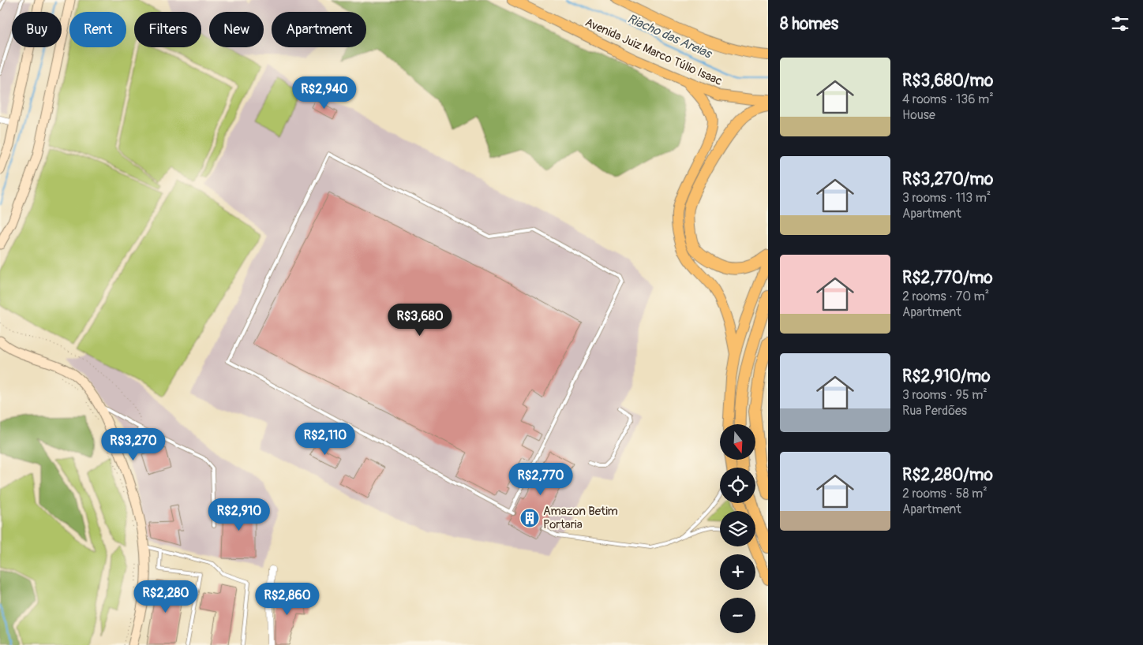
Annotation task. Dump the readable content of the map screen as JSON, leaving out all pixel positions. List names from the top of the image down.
{
  "streets": {
    "main road": ["Avenida Juiz Marco Túlio Isaac"]
  },
  "water": ["Riacho das Areias"],
  "places": {
    "building": ["Amazon Betim Portaria"]
  },
  "north": "bottom",
  "page": {
    "heading": "8 homes",
    "chip": [
      "Buy",
      "Rent",
      "Filters",
      "New",
      "Apartment"
    ],
    "list": [
      {
        "name": "R$3,680/mo",
        "note": "4 rooms · 136 m² · House"
      },
      {
        "name": "R$3,270/mo",
        "note": "3 rooms · 113 m² · Apartment"
      },
      {
        "name": "R$2,770/mo",
        "note": "2 rooms · 70 m² · Apartment"
      },
      {
        "name": "R$2,910/mo",
        "note": "3 rooms · 95 m² · Rua Perdões"
      },
      {
        "name": "R$2,280/mo",
        "note": "2 rooms · 58 m² · Apartment"
      }
    ],
    "price": [
      "R$2,940",
      "R$3,680",
      "R$2,110",
      "R$3,270",
      "R$2,770",
      "R$2,910",
      "R$2,280",
      "R$2,860"
    ],
    "map_buttons": ["+", "−"]
  }
}
